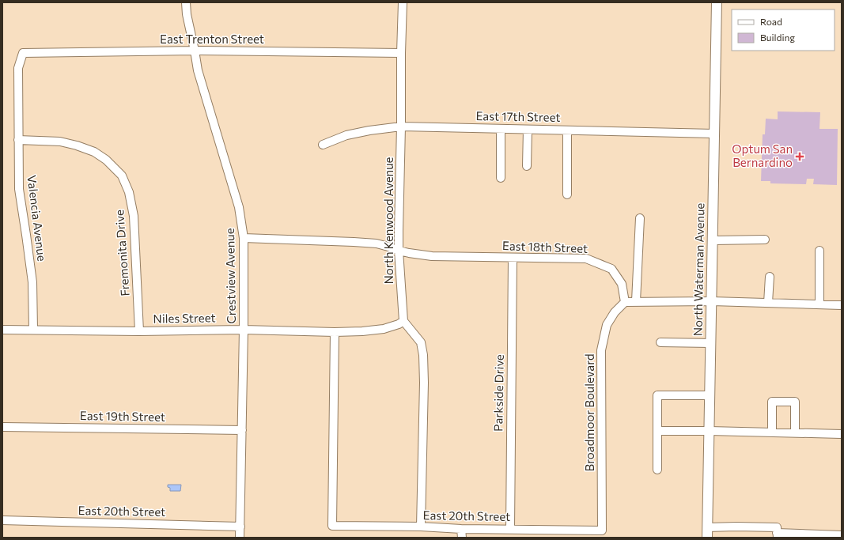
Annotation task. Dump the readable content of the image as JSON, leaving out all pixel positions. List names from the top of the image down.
{
  "streets": {
    "main road": ["North Waterman Avenue"],
    "street": [
      "East Trenton Street",
      "East 17th Street",
      "Valencia Avenue",
      "North Kenwood Avenue",
      "East 18th Street",
      "Fremonita Drive",
      "Crestview Avenue",
      "Niles Street",
      "Parkside Drive",
      "Broadmoor Boulevard",
      "East 19th Street",
      "East 20th Street"
    ]
  },
  "crossings": [
    ["East Trenton Street", "Valencia Avenue"],
    ["East Trenton Street", "North Kenwood Avenue"],
    ["East Trenton Street", "Crestview Avenue"],
    ["East 17th Street", "North Kenwood Avenue"],
    ["East 17th Street", "North Waterman Avenue"],
    ["Valencia Avenue", "Fremonita Drive"],
    ["Valencia Avenue", "Niles Street"],
    ["North Kenwood Avenue", "East 18th Street"],
    ["North Kenwood Avenue", "Niles Street"],
    ["East 18th Street", "Crestview Avenue"],
    ["East 18th Street", "Parkside Drive"],
    ["East 18th Street", "Broadmoor Boulevard"],
    ["Fremonita Drive", "Niles Street"],
    ["Crestview Avenue", "Niles Street"],
    ["Crestview Avenue", "East 19th Street"],
    ["Crestview Avenue", "East 20th Street"],
    ["Niles Street", "East 20th Street"],
    ["Parkside Drive", "East 20th Street"],
    ["Broadmoor Boulevard", "East 20th Street"]
  ],
  "places": {
    "health": ["Optum San Bernardino"]
  },
  "legend": ["Road", "Building"]
}
